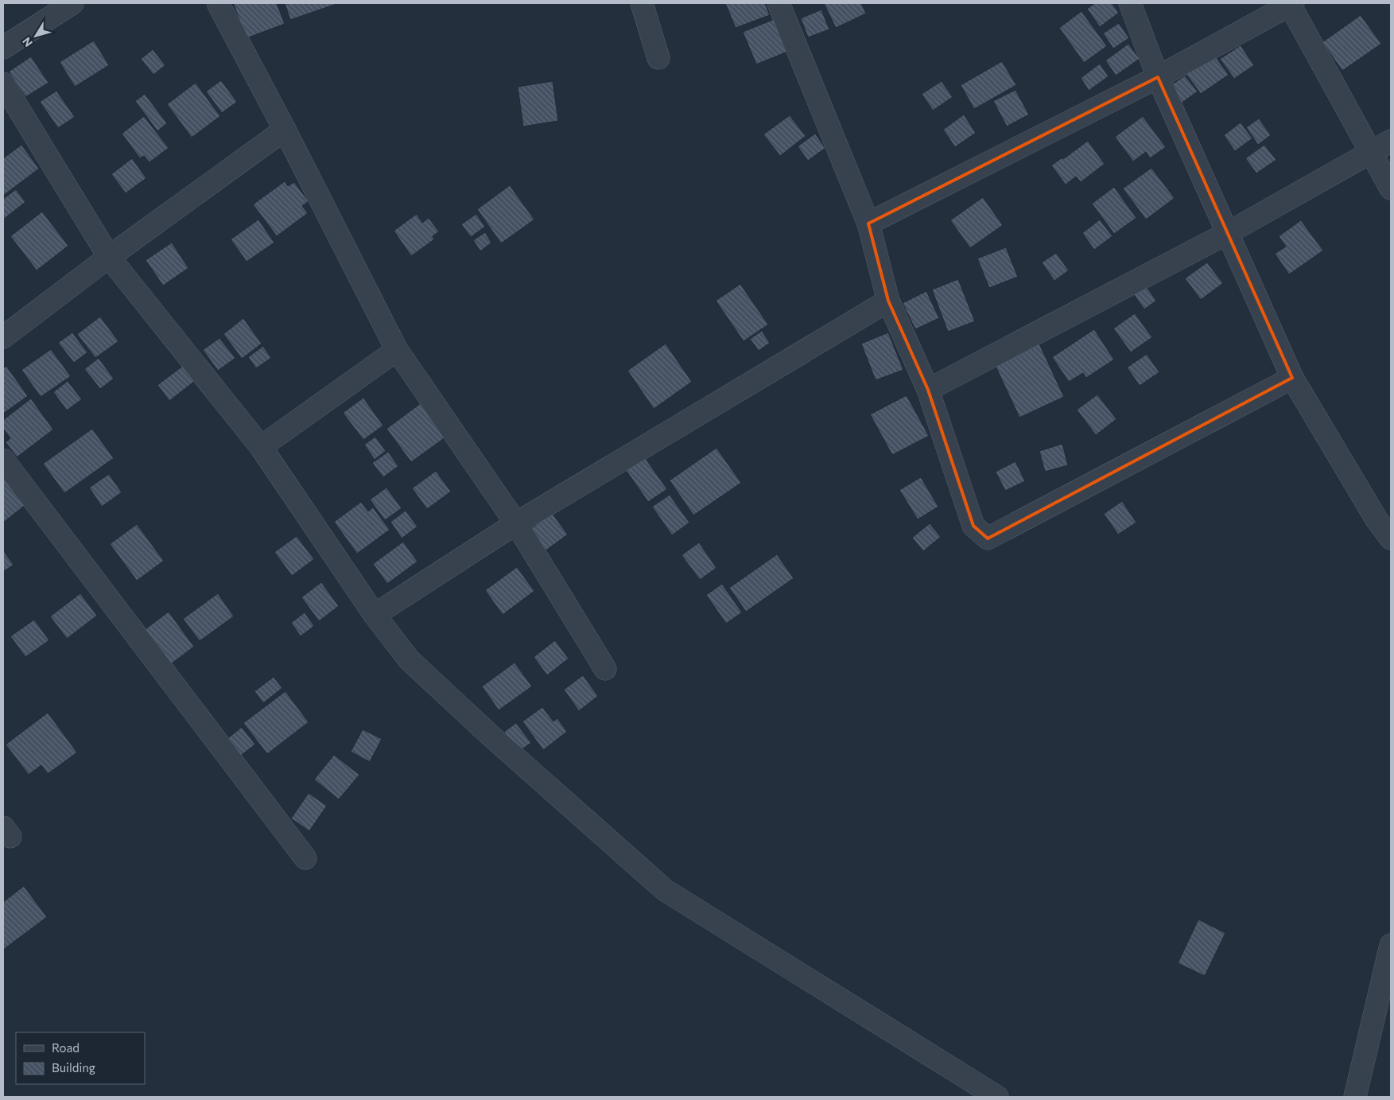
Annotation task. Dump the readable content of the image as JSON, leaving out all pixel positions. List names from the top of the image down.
{
  "legend": ["Road", "Building"],
  "north": "bottom left"
}
